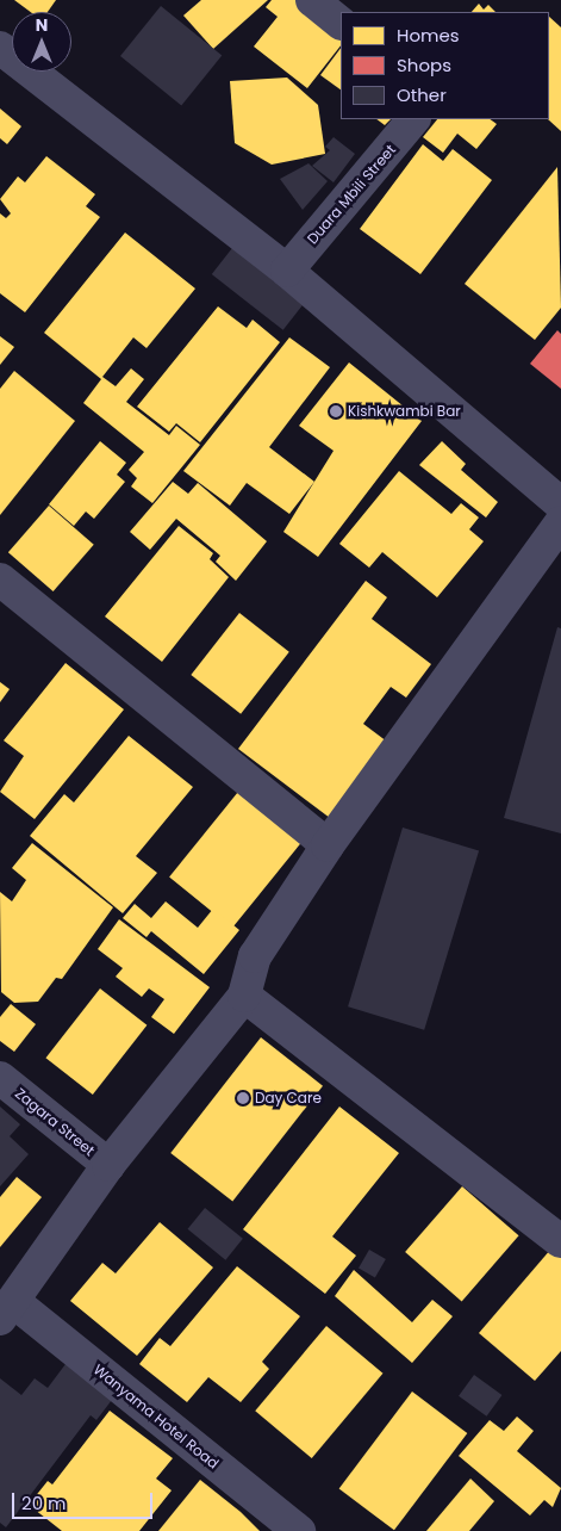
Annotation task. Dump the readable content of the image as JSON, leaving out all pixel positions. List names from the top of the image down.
{
  "streets": {
    "street": ["Duara Mbili Street", "Zagara Street", "Wanyama Hotel Road"]
  },
  "places": ["Kishkwambi Bar", "Day Care"],
  "legend": ["Homes", "Shops", "Other"],
  "scale_bar": "20 m",
  "north": "top"
}
